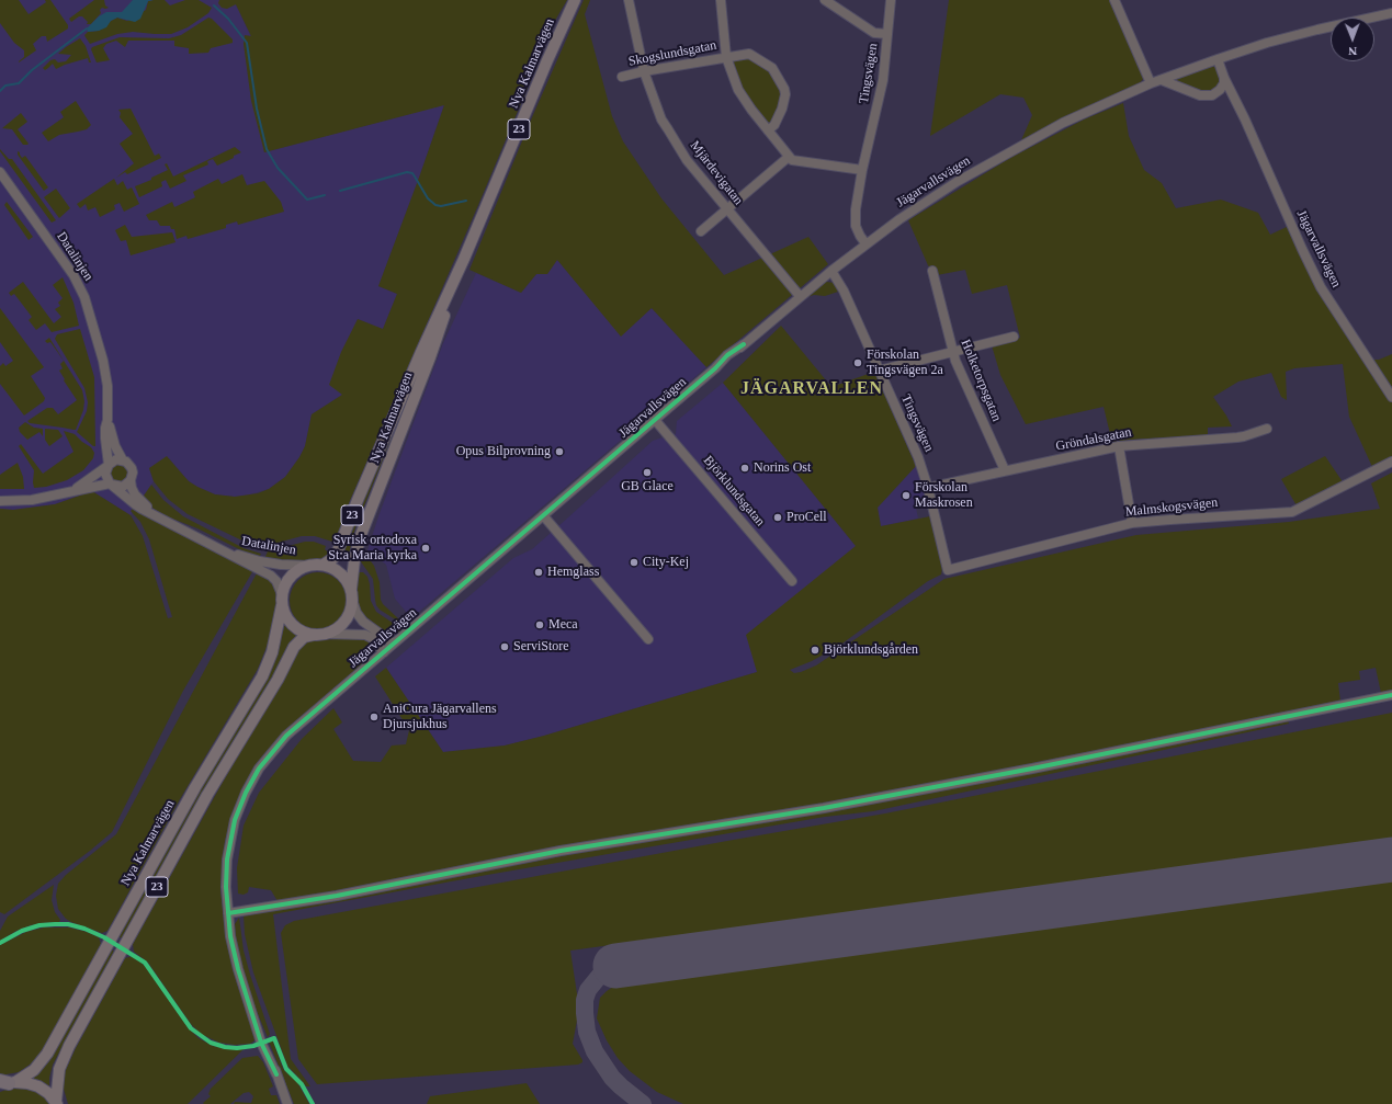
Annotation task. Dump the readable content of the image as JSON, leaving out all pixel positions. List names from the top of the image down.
{
  "streets": {
    "main road": ["Nya Kalmarvägen", "23"],
    "street": [
      "Skogslundsgatan",
      "Tingsvägen",
      "Mjärdevigatan",
      "Jägarvallsvägen",
      "Datalinjen",
      "Holketorpsgatan",
      "Gröndalsgatan",
      "Björklundsgatan",
      "Malmskogsvägen"
    ]
  },
  "crossings": [
    ["Skogslundsgatan", "Mjärdevigatan"],
    ["Nya Kalmarvägen", "23"],
    ["Nya Kalmarvägen", "Jägarvallsvägen"],
    ["Nya Kalmarvägen", "Datalinjen"],
    ["Tingsvägen", "Jägarvallsvägen"],
    ["Tingsvägen", "Gröndalsgatan"],
    ["Tingsvägen", "Malmskogsvägen"],
    ["23", "Jägarvallsvägen"],
    ["23", "Datalinjen"],
    ["Mjärdevigatan", "Jägarvallsvägen"],
    ["Jägarvallsvägen", "Datalinjen"],
    ["Jägarvallsvägen", "Björklundsgatan"],
    ["Holketorpsgatan", "Gröndalsgatan"]
  ],
  "districts": ["JÄGARVALLEN"],
  "places": [
    "Förskolan Tingsvägen 2a",
    "Opus Bilprovning",
    "Norins Ost",
    "GB Glace",
    "Förskolan Maskrosen",
    "ProCell",
    "Syrisk ortodoxa St:a Maria kyrka",
    "City-Kej",
    "Hemglass",
    "Meca",
    "ServiStore",
    "Björklundsgården",
    "AniCura Jägarvallens Djursjukhus"
  ],
  "north": "bottom"
}
